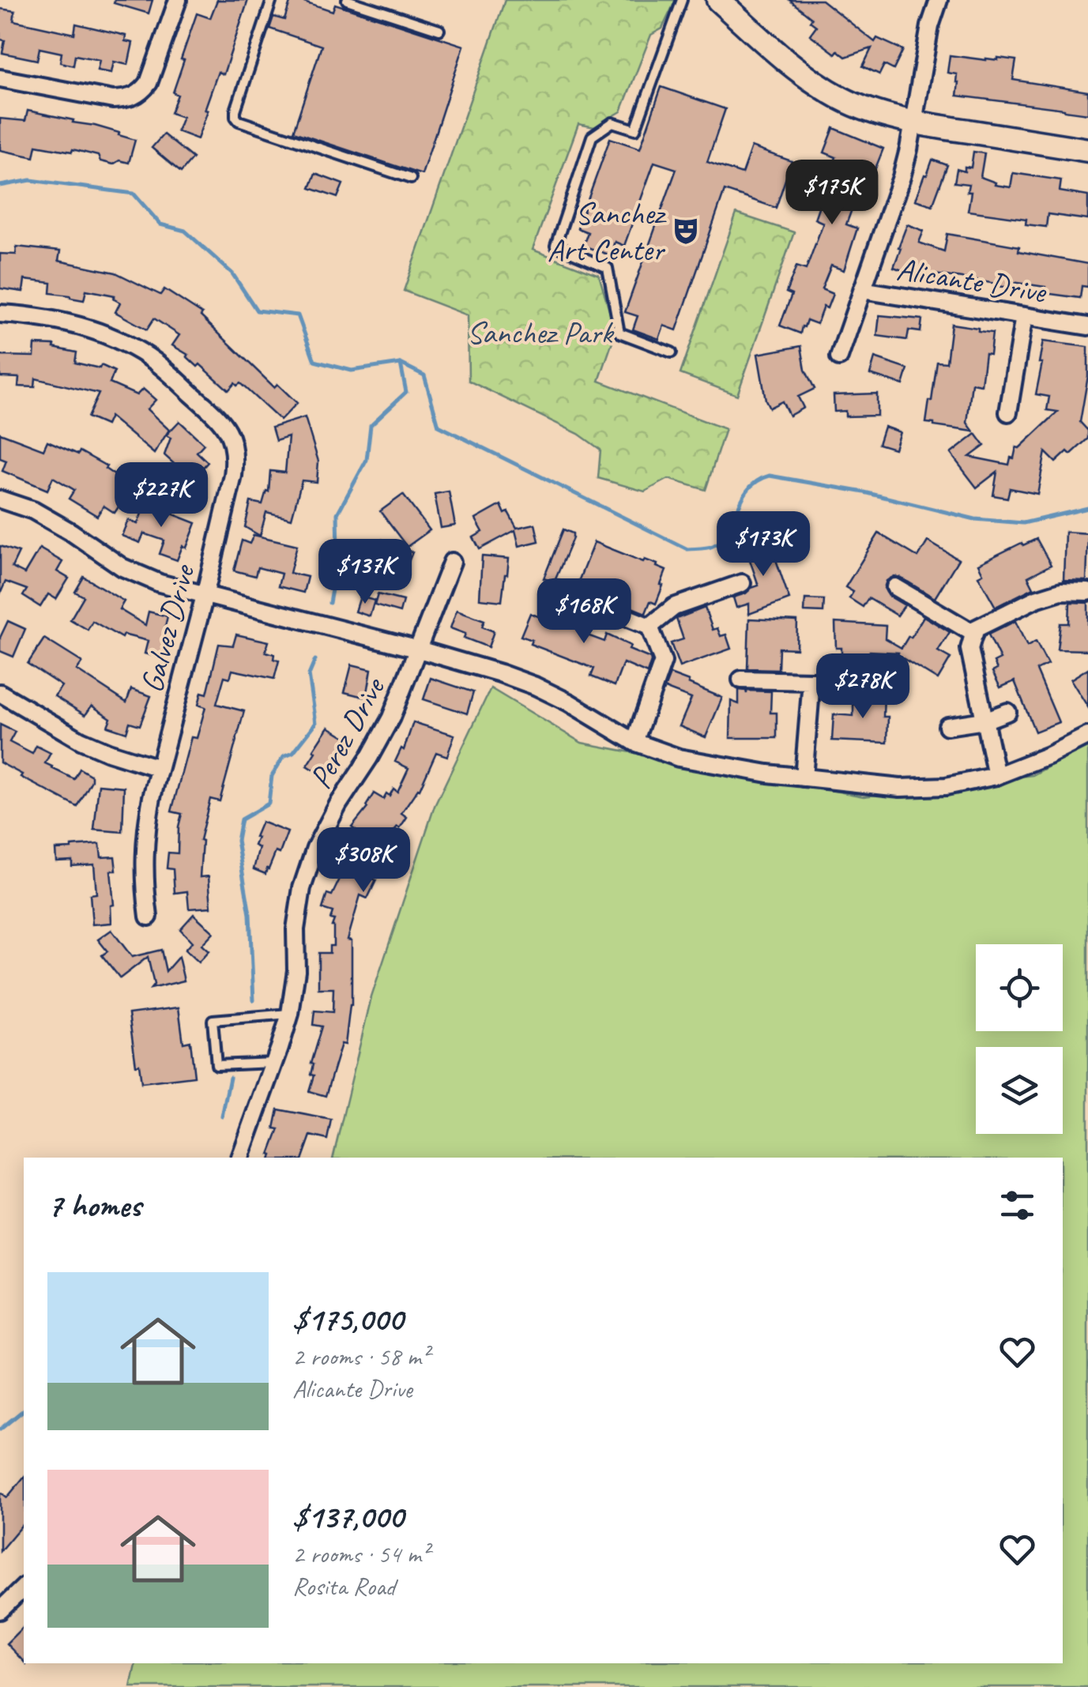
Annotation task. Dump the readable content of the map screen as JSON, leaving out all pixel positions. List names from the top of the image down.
{
  "streets": {
    "street": ["Alicante Drive", "Galvez Drive", "Perez Drive"]
  },
  "parks": ["Sanchez Park"],
  "places": {
    "theatre": ["Sanchez Art Center"]
  },
  "page": {
    "price": [
      "$175K",
      "$227K",
      "$173K",
      "$137K",
      "$168K",
      "$278K",
      "$308K"
    ],
    "heading": "7 homes",
    "list": [
      {
        "name": "$175,000",
        "note": "2 rooms · 58 m² · Alicante Drive"
      },
      {
        "name": "$137,000",
        "note": "2 rooms · 54 m² · Rosita Road"
      }
    ]
  }
}
